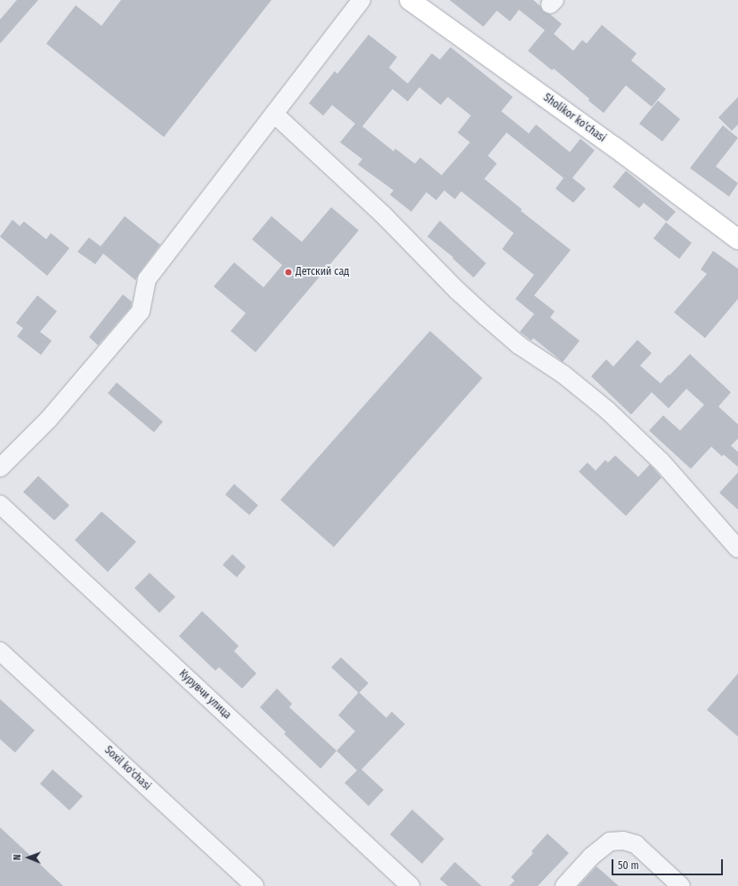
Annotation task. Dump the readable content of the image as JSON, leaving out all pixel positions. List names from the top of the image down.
{
  "streets": {
    "street": ["Sholikor ko'chasi", "Курувчи улица", "Soxil ko'chasi"]
  },
  "places": ["Детский сад"],
  "scale_bar": "50 m",
  "north": "left"
}
